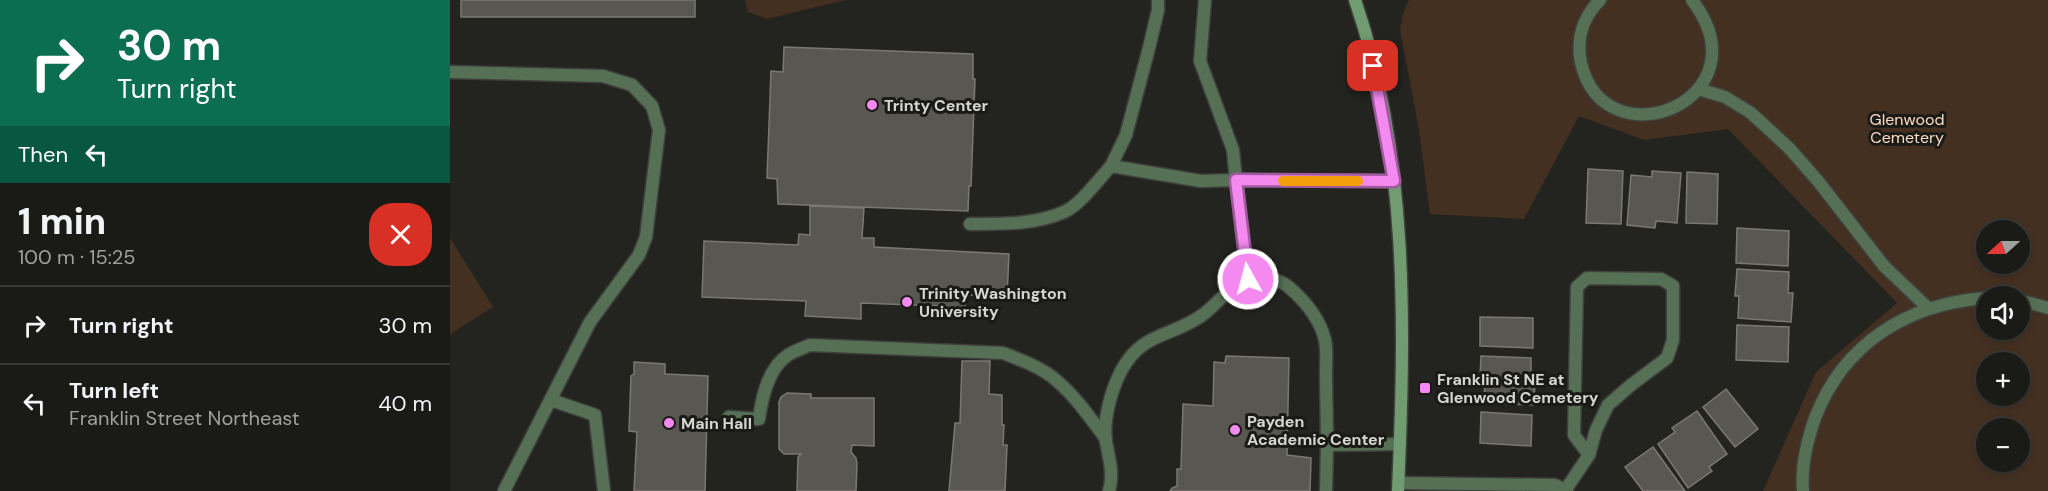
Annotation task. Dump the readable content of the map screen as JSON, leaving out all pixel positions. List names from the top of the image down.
{
  "parks": ["Glenwood Cemetery"],
  "places": {
    "other": [
      "Trinty Center",
      "Trinity Washington University",
      "Main Hall",
      "Payden Academic Center"
    ],
    "transit": ["Franklin St NE at Glenwood Cemetery"]
  },
  "north": "left",
  "page": {
    "turn": ["30 m", "Turn right"],
    "then": "Then",
    "heading": ["1 min", "100 m · 15:25"],
    "map_buttons": ["+", "−"],
    "list": [
      {
        "name": "Turn right",
        "value": "30 m"
      },
      {
        "name": "Turn left",
        "note": "Franklin Street Northeast",
        "value": "40 m"
      }
    ]
  }
}
